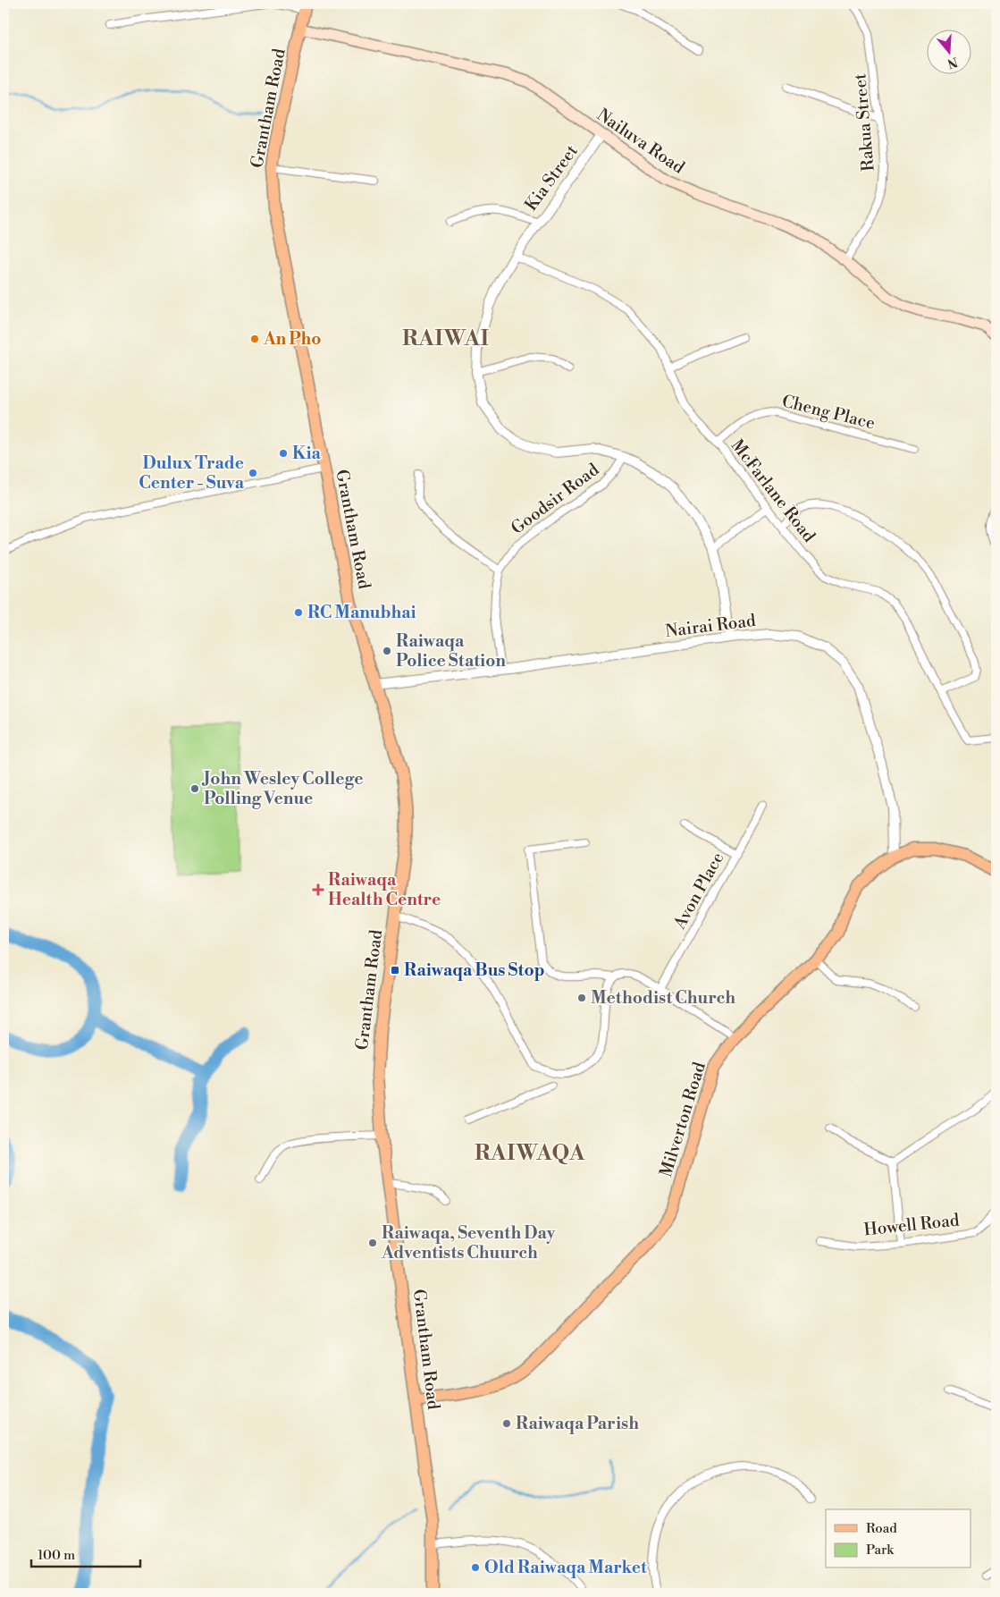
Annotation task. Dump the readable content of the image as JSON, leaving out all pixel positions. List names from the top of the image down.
{
  "streets": {
    "main road": ["Grantham Road", "Nailuva Road", "Milverton Road"],
    "street": [
      "Rakua Street",
      "Kia Street",
      "Cheng Place",
      "McFarlane Road",
      "Goodsir Road",
      "Nairai Road",
      "Avon Place",
      "Howell Road"
    ]
  },
  "crossings": [
    ["Grantham Road", "Nailuva Road"],
    ["Grantham Road", "Nairai Road"],
    ["Grantham Road", "Milverton Road"],
    ["Rakua Street", "Nailuva Road"],
    ["Nailuva Road", "Kia Street"],
    ["Kia Street", "McFarlane Road"],
    ["Kia Street", "Goodsir Road"],
    ["Kia Street", "Nairai Road"],
    ["Cheng Place", "McFarlane Road"],
    ["Goodsir Road", "Nairai Road"],
    ["Nairai Road", "Milverton Road"]
  ],
  "districts": ["RAIWAI", "RAIWAQA"],
  "places": {
    "other": [
      "An Pho",
      "Kia",
      "Dulux Trade Center - Suva",
      "RC Manubhai",
      "Raiwaqa Police Station",
      "John Wesley College Polling Venue",
      "Methodist Church",
      "Raiwaqa, Seventh Day Adventists Chuurch",
      "Raiwaqa Parish",
      "Old Raiwaqa Market"
    ],
    "health": ["Raiwaqa Health Centre"],
    "transit": ["Raiwaqa Bus Stop"]
  },
  "legend": ["Road", "Park"],
  "scale_bar": "100 m",
  "north": "bottom"
}
